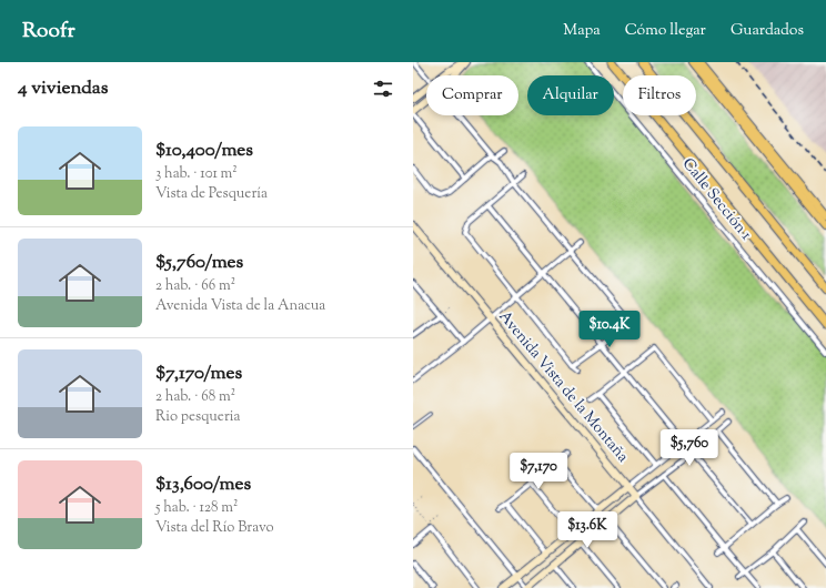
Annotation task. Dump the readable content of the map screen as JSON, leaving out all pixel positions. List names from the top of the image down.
{
  "streets": {
    "street": ["Calle Sección 1", "Avenida Vista de la Montaña"]
  },
  "page": {
    "header": "Roofr",
    "nav": ["Mapa", "Cómo llegar", "Guardados"],
    "heading": "4 viviendas",
    "chip": ["Comprar", "Alquilar", "Filtros"],
    "list": [
      {
        "name": "$10,400/mes",
        "note": "3 hab. · 101 m² · Vista de Pesquería"
      },
      {
        "name": "$5,760/mes",
        "note": "2 hab. · 66 m² · Avenida Vista de la Anacua"
      },
      {
        "name": "$7,170/mes",
        "note": "2 hab. · 68 m² · Rio pesqueria"
      },
      {
        "name": "$13,600/mes",
        "note": "5 hab. · 128 m² · Vista del Río Bravo"
      }
    ],
    "price": [
      "$10.4K",
      "$5,760",
      "$7,170",
      "$13.6K"
    ]
  }
}
